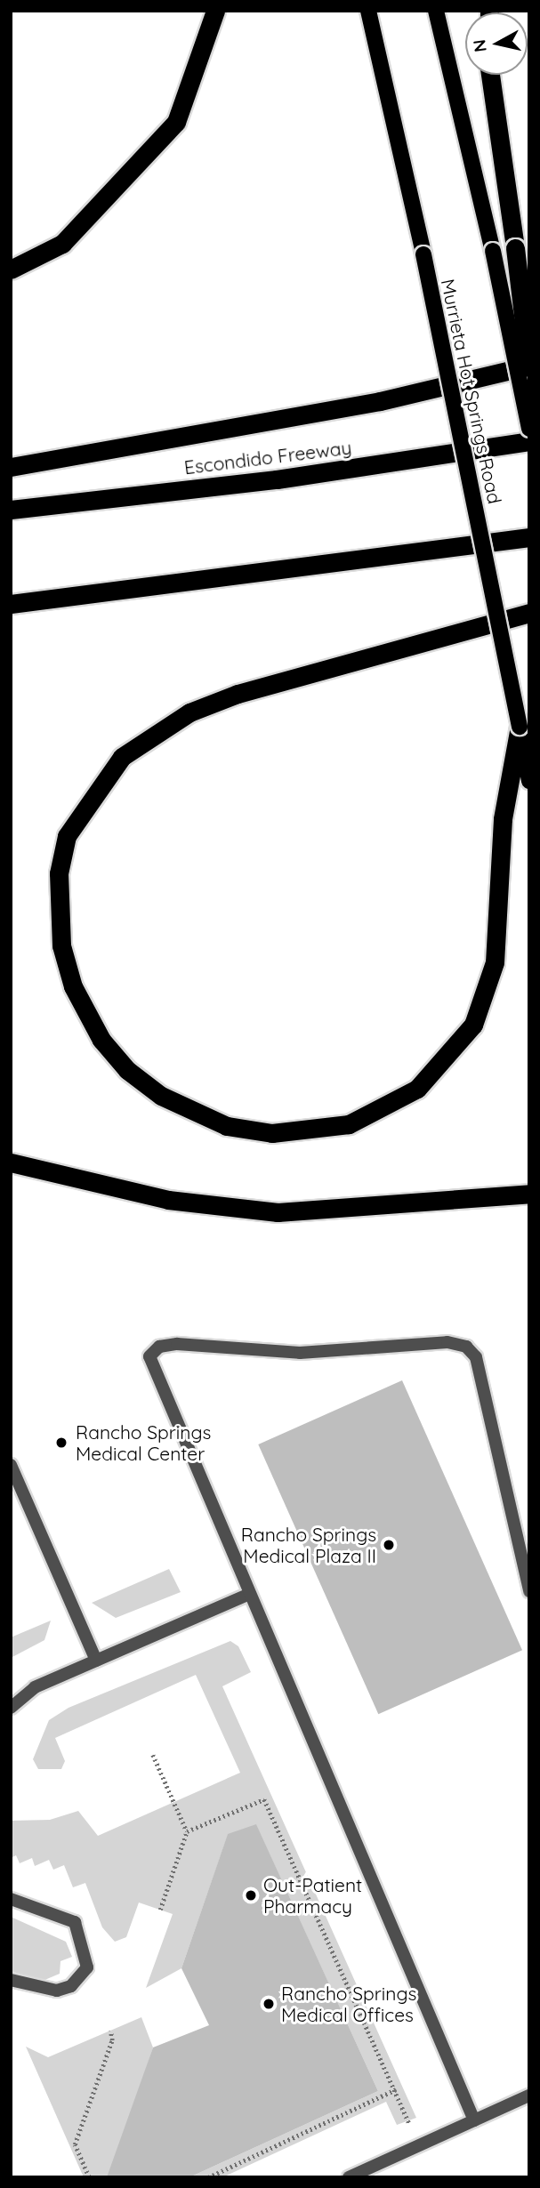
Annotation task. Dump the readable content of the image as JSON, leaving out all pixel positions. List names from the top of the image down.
{
  "streets": {
    "highway": ["Escondido Freeway"],
    "main road": ["Murrieta Hot Springs Road"]
  },
  "places": [
    "Rancho Springs Medical Center",
    "Rancho Springs Medical Plaza II",
    "Out-Patient Pharmacy",
    "Rancho Springs Medical Offices"
  ],
  "north": "left"
}
